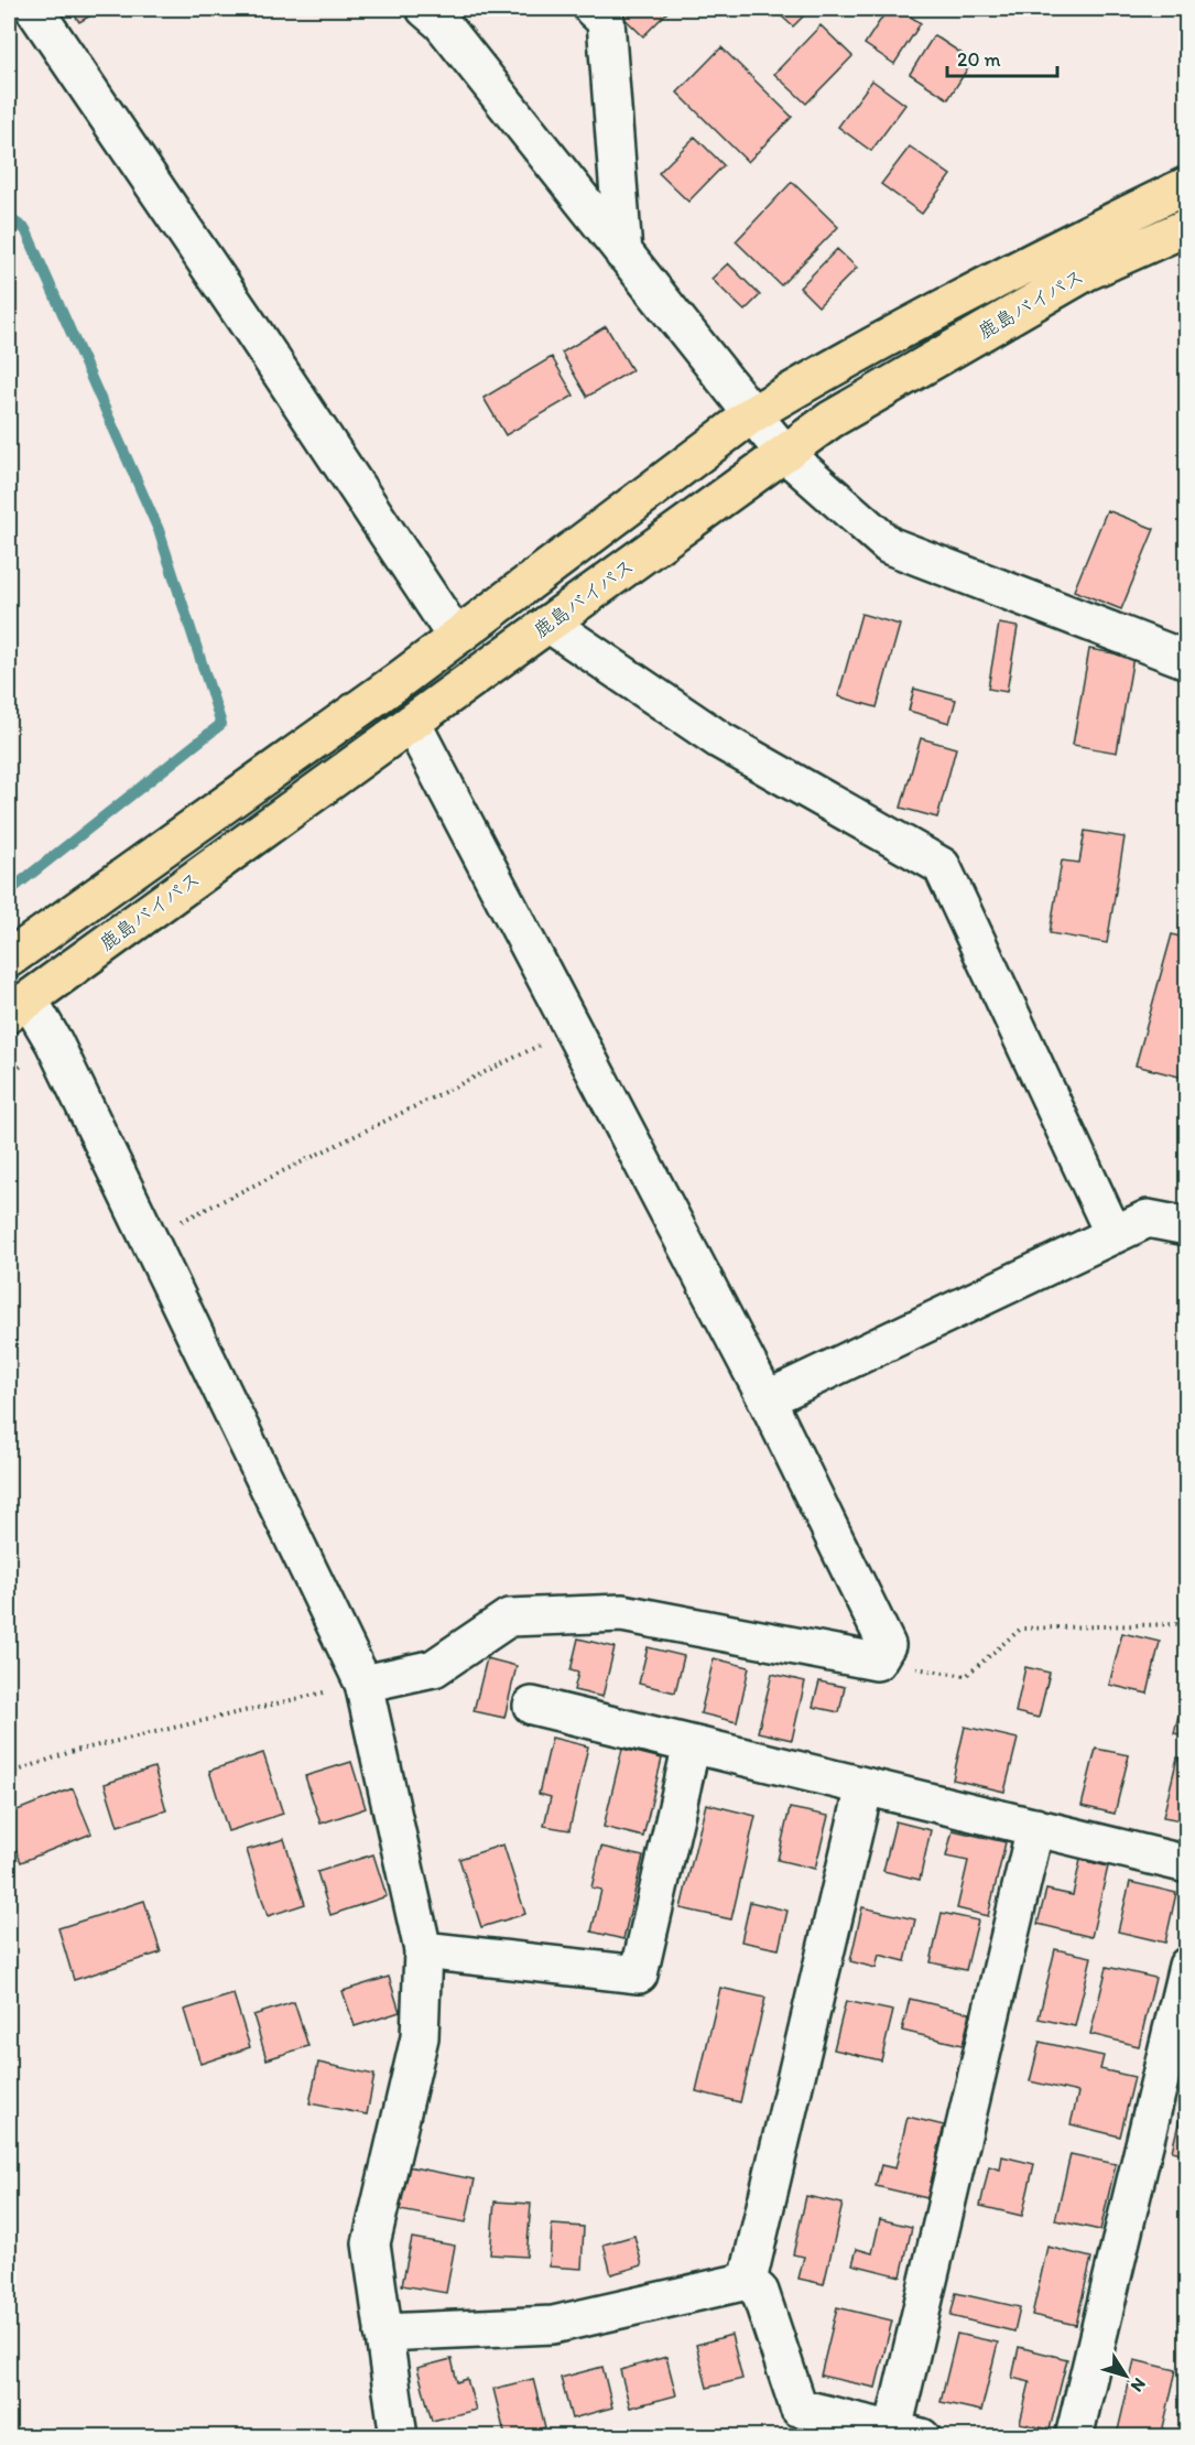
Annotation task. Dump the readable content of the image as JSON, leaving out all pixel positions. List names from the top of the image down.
{
  "streets": {
    "highway": ["鹿島バイパス"]
  },
  "scale_bar": "20 m",
  "north": "bottom right"
}
